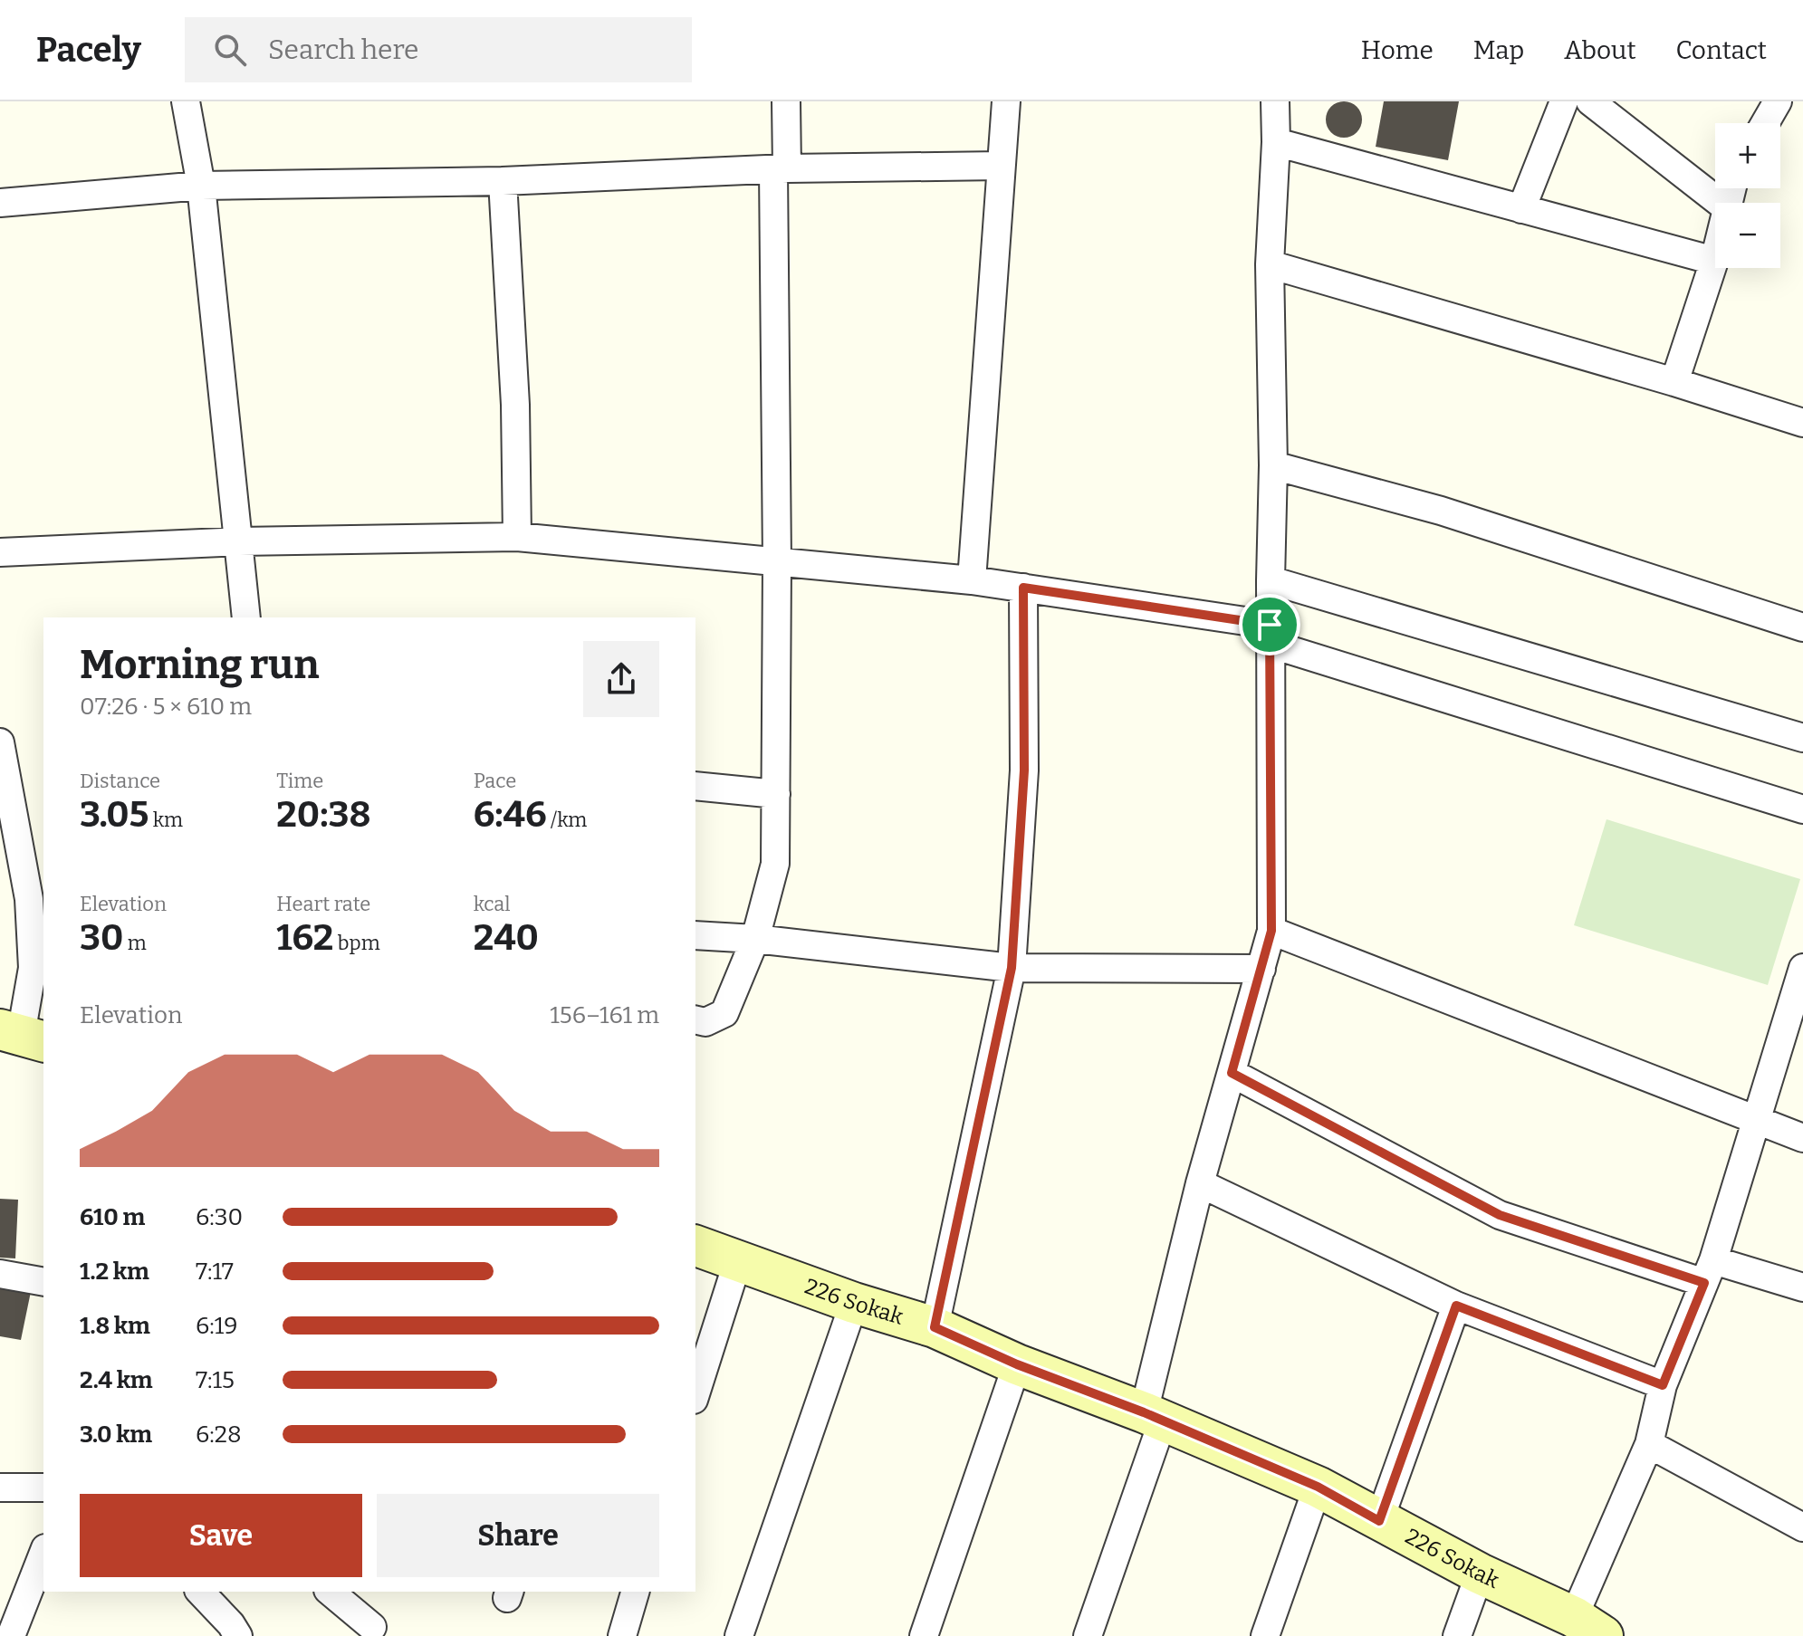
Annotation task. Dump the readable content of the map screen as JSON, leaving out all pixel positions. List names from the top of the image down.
{
  "streets": {
    "street": ["226 Sokak"]
  },
  "page": {
    "header": "Pacely",
    "search": "Search here",
    "nav": [
      "Home",
      "Map",
      "About",
      "Contact"
    ],
    "map_buttons": ["+", "−"],
    "heading": ["Morning run", "07:26 · 5 × 610 m"],
    "stats": [
      ["Distance", "3.05 km"],
      ["Time", "20:38"],
      ["Pace", "6:46 /km"],
      ["Elevation", "30 m"],
      ["Heart rate", "162 bpm"],
      ["kcal", "240"]
    ],
    "chart": ["Elevation", "156–161 m"],
    "list": [
      {
        "name": "610 m",
        "note": "6:30"
      },
      {
        "name": "1.2 km",
        "note": "7:17"
      },
      {
        "name": "1.8 km",
        "note": "6:19"
      },
      {
        "name": "2.4 km",
        "note": "7:15"
      },
      {
        "name": "3.0 km",
        "note": "6:28"
      }
    ],
    "buttons": ["Save", "Share"]
  }
}
